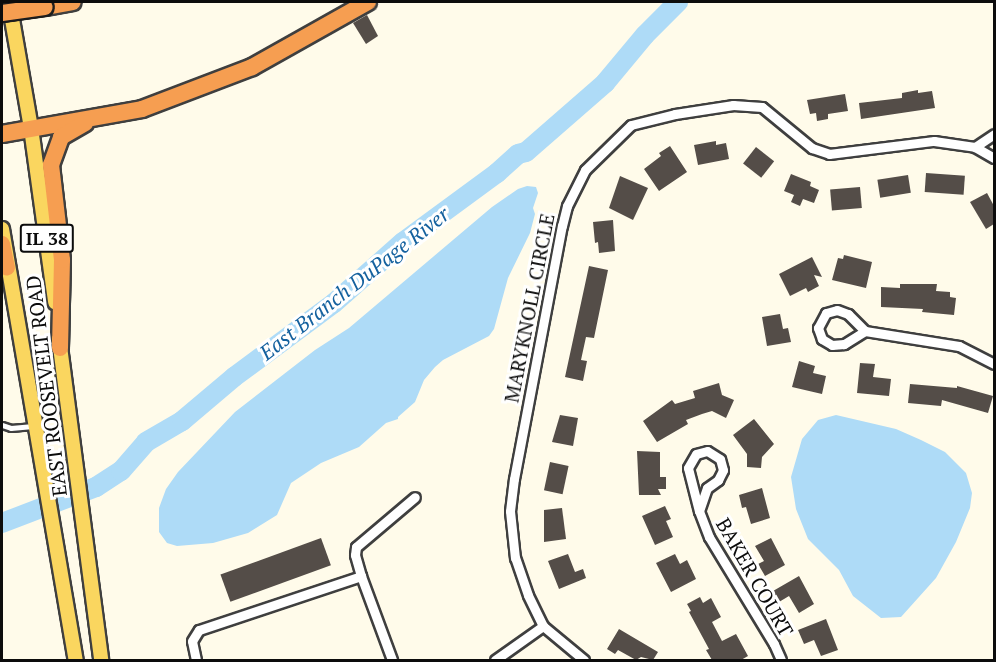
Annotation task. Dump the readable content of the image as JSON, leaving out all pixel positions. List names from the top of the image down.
{
  "streets": {
    "main road": ["IL 38", "EAST ROOSEVELT ROAD"],
    "street": ["MARYKNOLL CIRCLE", "BAKER COURT"]
  },
  "water": ["East Branch DuPage River"]
}
